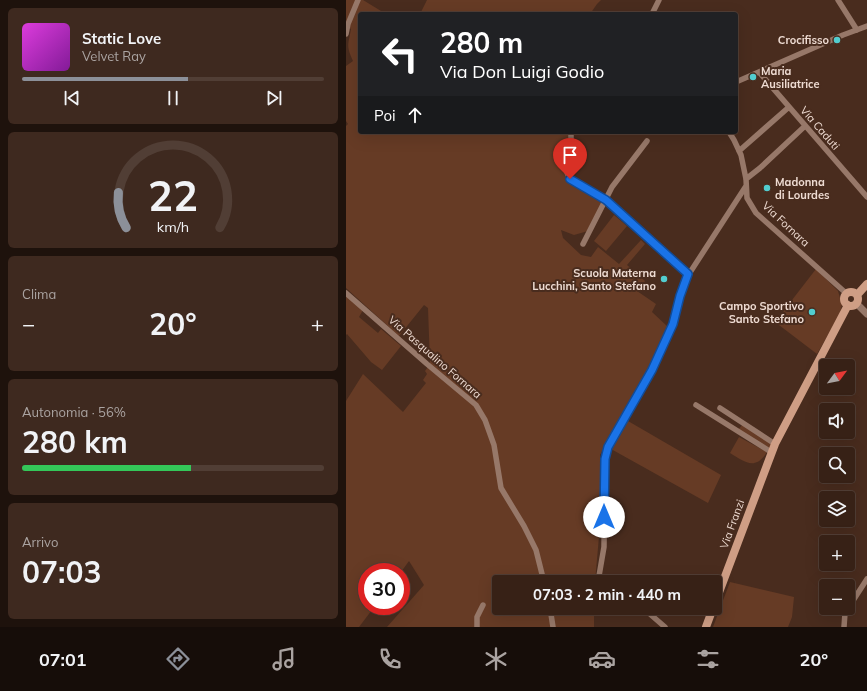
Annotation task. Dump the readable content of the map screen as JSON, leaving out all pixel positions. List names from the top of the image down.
{
  "streets": {
    "main road": ["Via Franzi"],
    "street": ["Via Caduti", "Via Fornara", "Via Pasqualino Fornara"]
  },
  "places": [
    "Crocifisso",
    "Maria Ausiliatrice",
    "Madonna di Lourdes",
    "Scuola Materna Lucchini, Santo Stefano",
    "Campo Sportivo Santo Stefano"
  ],
  "north": "top right",
  "page": {
    "turn": ["280 m", "Via Don Luigi Godio"],
    "song": ["Static Love", "Velvet Ray"],
    "then": "Poi",
    "tile": [
      "Clima",
      ["Autonomia · 56%", "280 km"],
      ["Arrivo", "07:03"]
    ],
    "heat": ["−", "20°", "+"],
    "map_buttons": ["+", "−"],
    "limit": "30",
    "trip": "07:03 · 2 min · 440 m",
    "tabs": ["07:01", "20°"],
    "gauge": ["22", "km/h"]
  }
}
